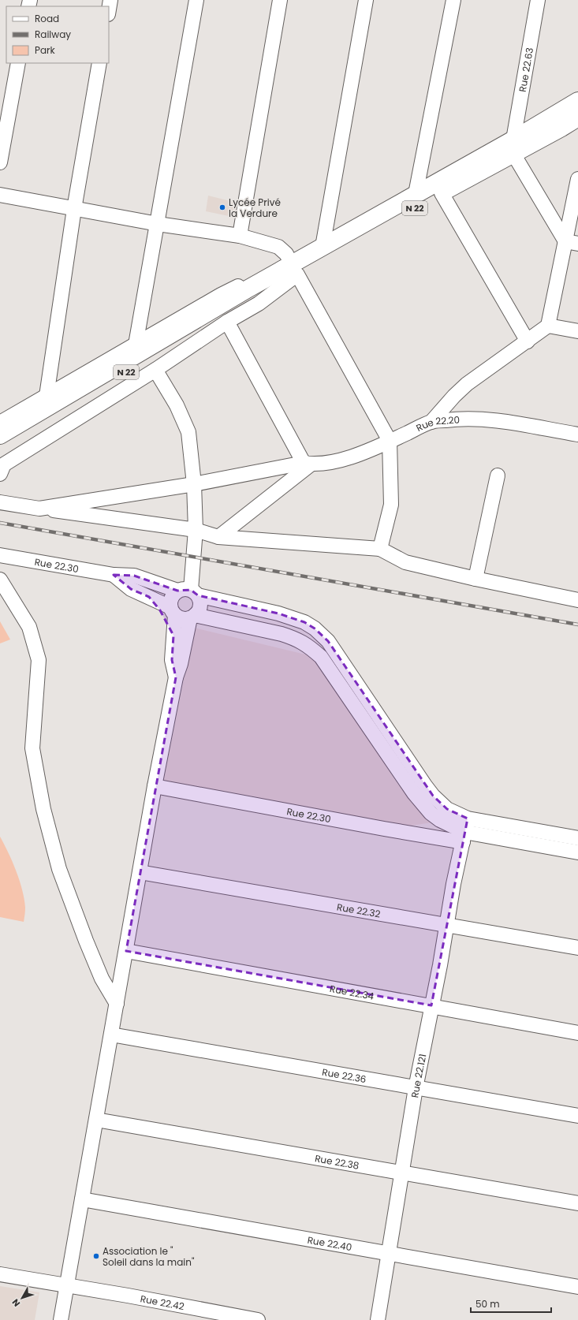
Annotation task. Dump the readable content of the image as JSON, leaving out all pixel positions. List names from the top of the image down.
{
  "streets": {
    "main road": ["N 22"],
    "street": [
      "Rue 22.63",
      "Rue 22.20",
      "Rue 22.30",
      "Rue 22.32",
      "Rue 22.34",
      "Rue 22.36",
      "Rue 22.121",
      "Rue 22.38",
      "Rue 22.40",
      "Rue 22.42"
    ]
  },
  "crossings": [
    ["Rue 22.63", "N 22"],
    ["Rue 22.30", "Rue 22.121"],
    ["Rue 22.32", "Rue 22.121"],
    ["Rue 22.34", "Rue 22.121"],
    ["Rue 22.36", "Rue 22.121"],
    ["Rue 22.121", "Rue 22.38"],
    ["Rue 22.121", "Rue 22.40"]
  ],
  "places": ["Lycée Privé la Verdure", "Association le \" Soleil dans la main\""],
  "legend": ["Road", "Railway", "Park"],
  "scale_bar": "50 m",
  "north": "bottom left"
}
